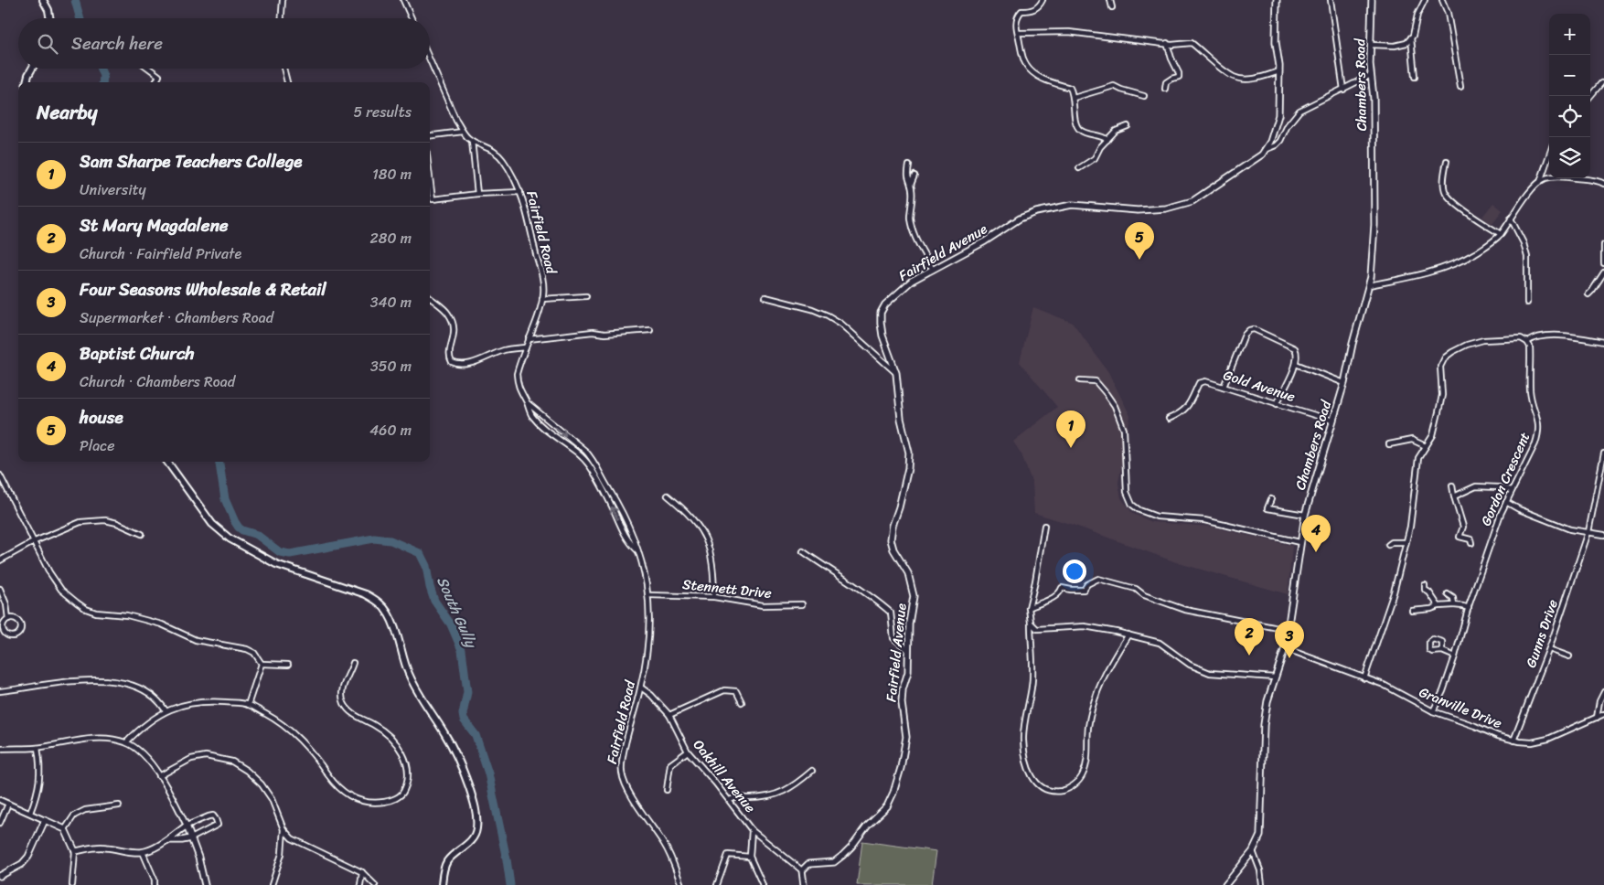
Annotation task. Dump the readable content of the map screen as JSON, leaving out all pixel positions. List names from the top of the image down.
{
  "streets": {
    "street": [
      "Chambers Road",
      "Fairfield Road",
      "Fairfield Avenue",
      "Gold Avenue",
      "Gordon Crescent",
      "Stennett Drive",
      "Gunns Drive",
      "Granville Drive",
      "Oakhill Avenue"
    ]
  },
  "crossings": [
    ["Chambers Road", "Gold Avenue"],
    ["Chambers Road", "Granville Drive"],
    ["Fairfield Road", "Stennett Drive"],
    ["Fairfield Road", "Oakhill Avenue"],
    ["Fairfield Avenue", "Oakhill Avenue"],
    ["Gordon Crescent", "Granville Drive"],
    ["Gunns Drive", "Granville Drive"]
  ],
  "water": ["South Gully"],
  "page": {
    "map_buttons": ["+", "−"],
    "search": "Search here",
    "heading": ["Nearby", "5 results"],
    "list": [
      {
        "mark": "1",
        "name": "Sam Sharpe Teachers College",
        "note": "University",
        "value": "180 m"
      },
      {
        "mark": "2",
        "name": "St Mary Magdalene",
        "note": "Church · Fairfield Private",
        "value": "280 m"
      },
      {
        "mark": "3",
        "name": "Four Seasons Wholesale & Retail",
        "note": "Supermarket · Chambers Road",
        "value": "340 m"
      },
      {
        "mark": "4",
        "name": "Baptist Church",
        "note": "Church · Chambers Road",
        "value": "350 m"
      },
      {
        "mark": "5",
        "name": "house",
        "note": "Place",
        "value": "460 m"
      }
    ],
    "pins": [
      "5",
      "1",
      "4",
      "2",
      "3"
    ]
  }
}
